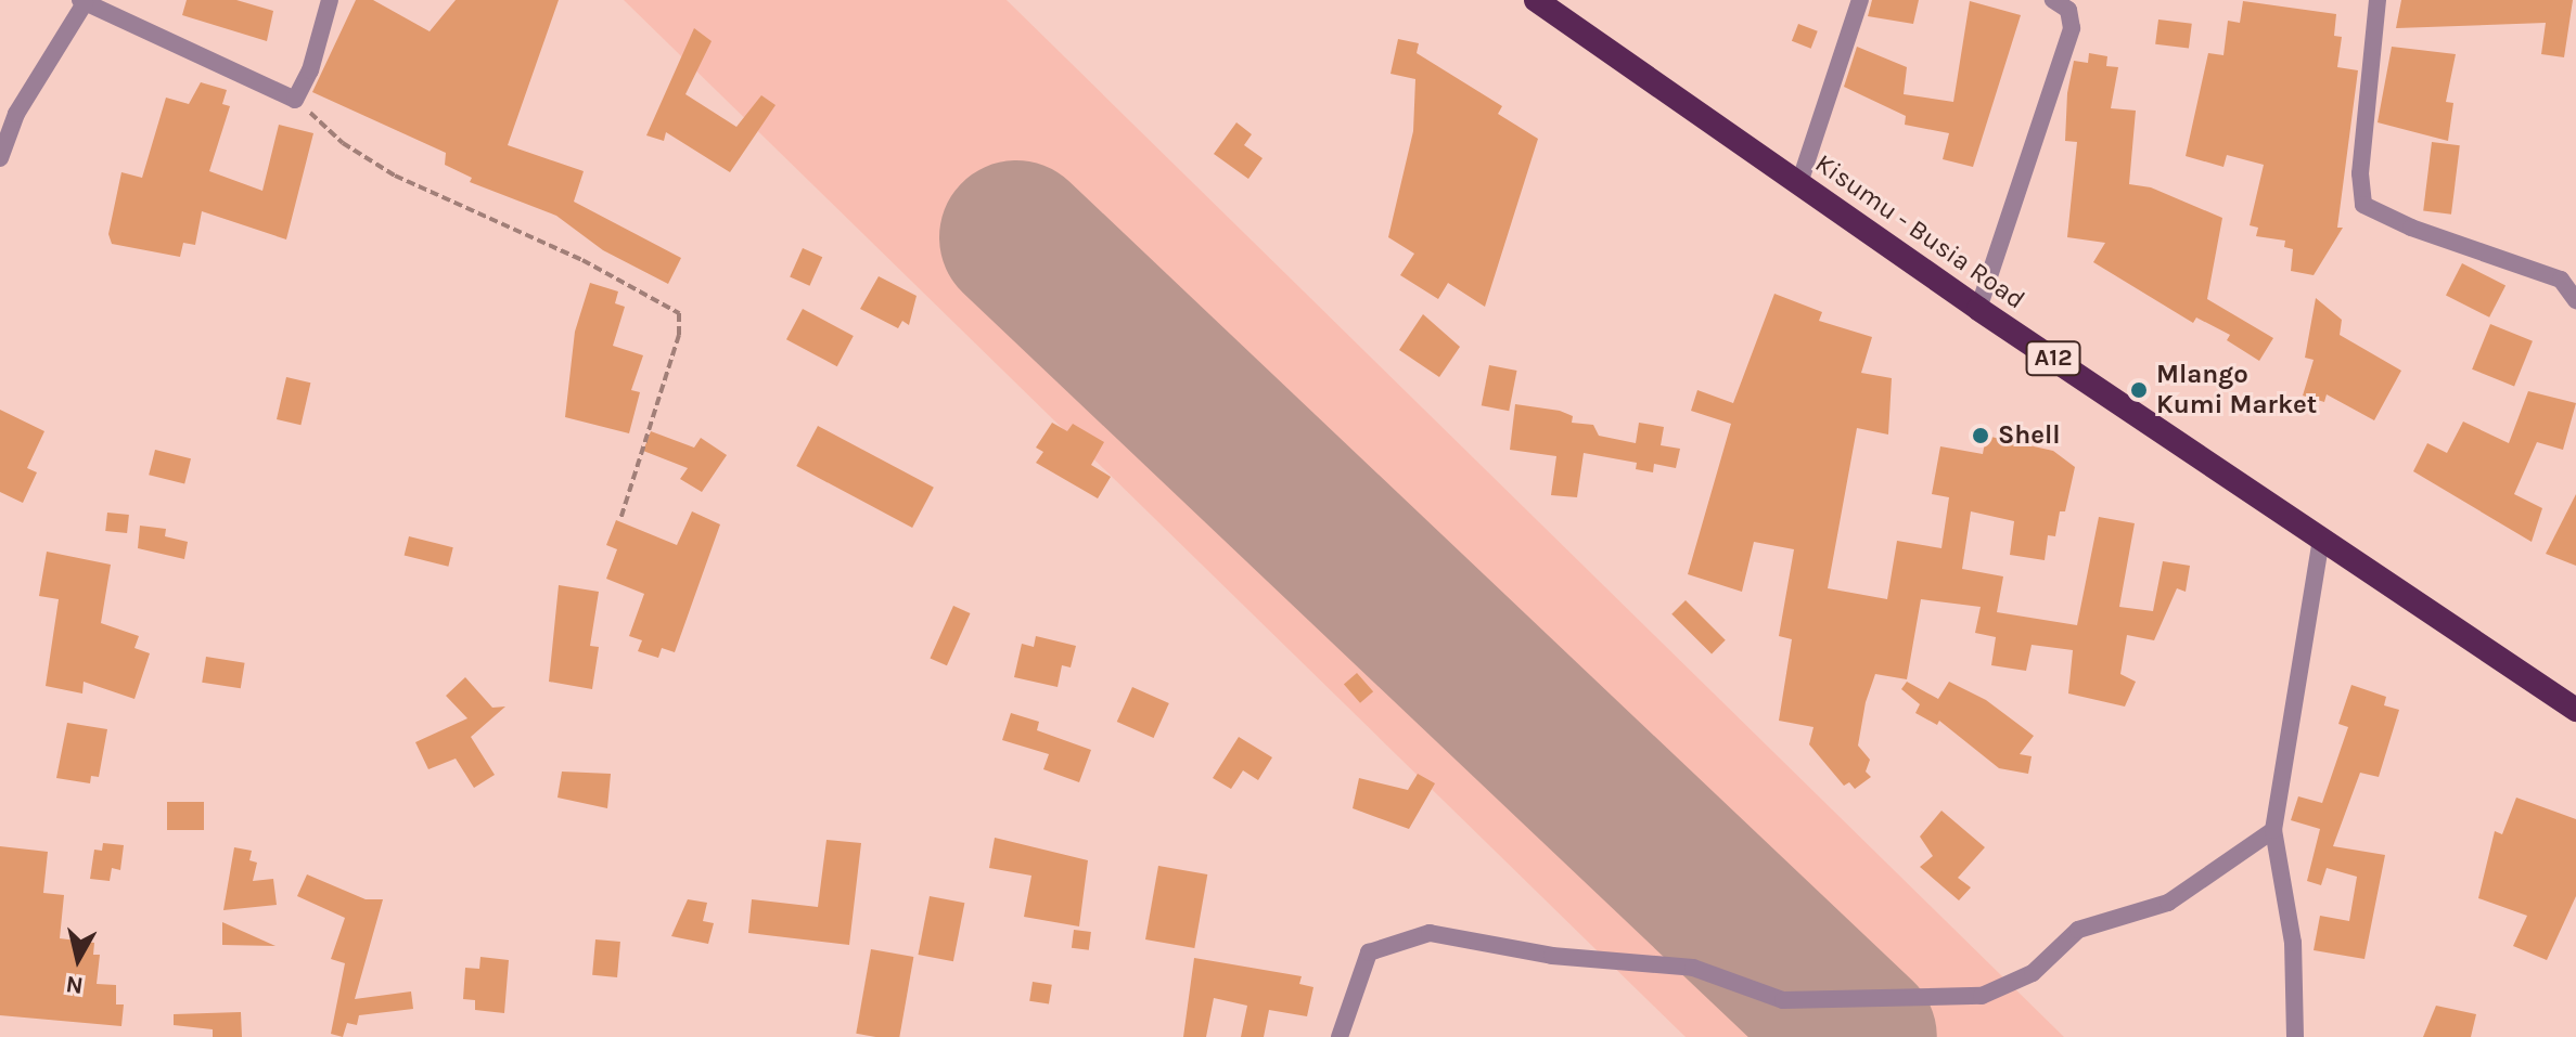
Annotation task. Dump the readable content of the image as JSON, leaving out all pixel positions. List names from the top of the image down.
{
  "streets": {
    "highway": ["Kisumu - Busia Road", "A12"]
  },
  "places": ["Mlango Kumi Market", "Shell"],
  "north": "bottom"
}
